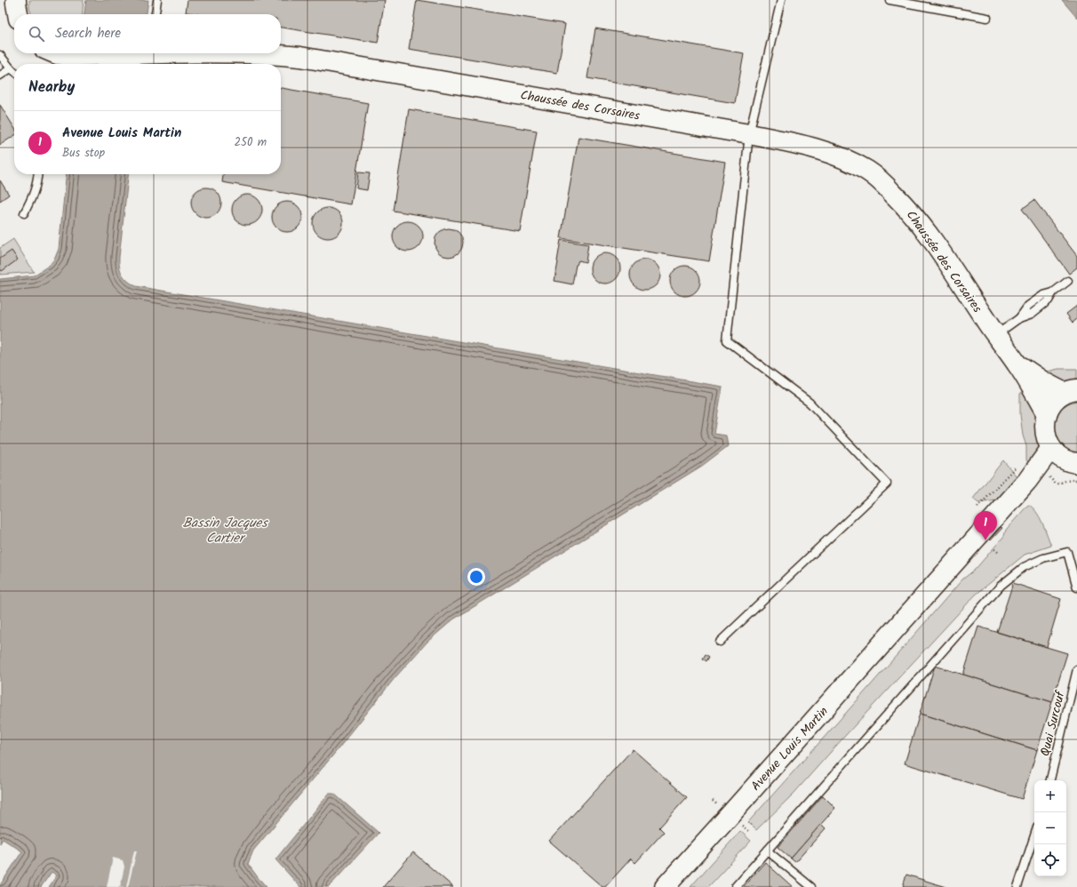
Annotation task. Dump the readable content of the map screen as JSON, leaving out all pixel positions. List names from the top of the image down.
{
  "streets": {
    "street": ["Chaussée des Corsaires", "Avenue Louis Martin"],
    "lane": ["Quai Surcouf"]
  },
  "water": ["Bassin Jacques Cartier"],
  "page": {
    "search": "Search here",
    "heading": "Nearby",
    "list": [
      {
        "mark": "1",
        "name": "Avenue Louis Martin",
        "note": "Bus stop",
        "value": "250 m"
      }
    ],
    "pins": "1",
    "map_buttons": ["+", "−"]
  }
}
